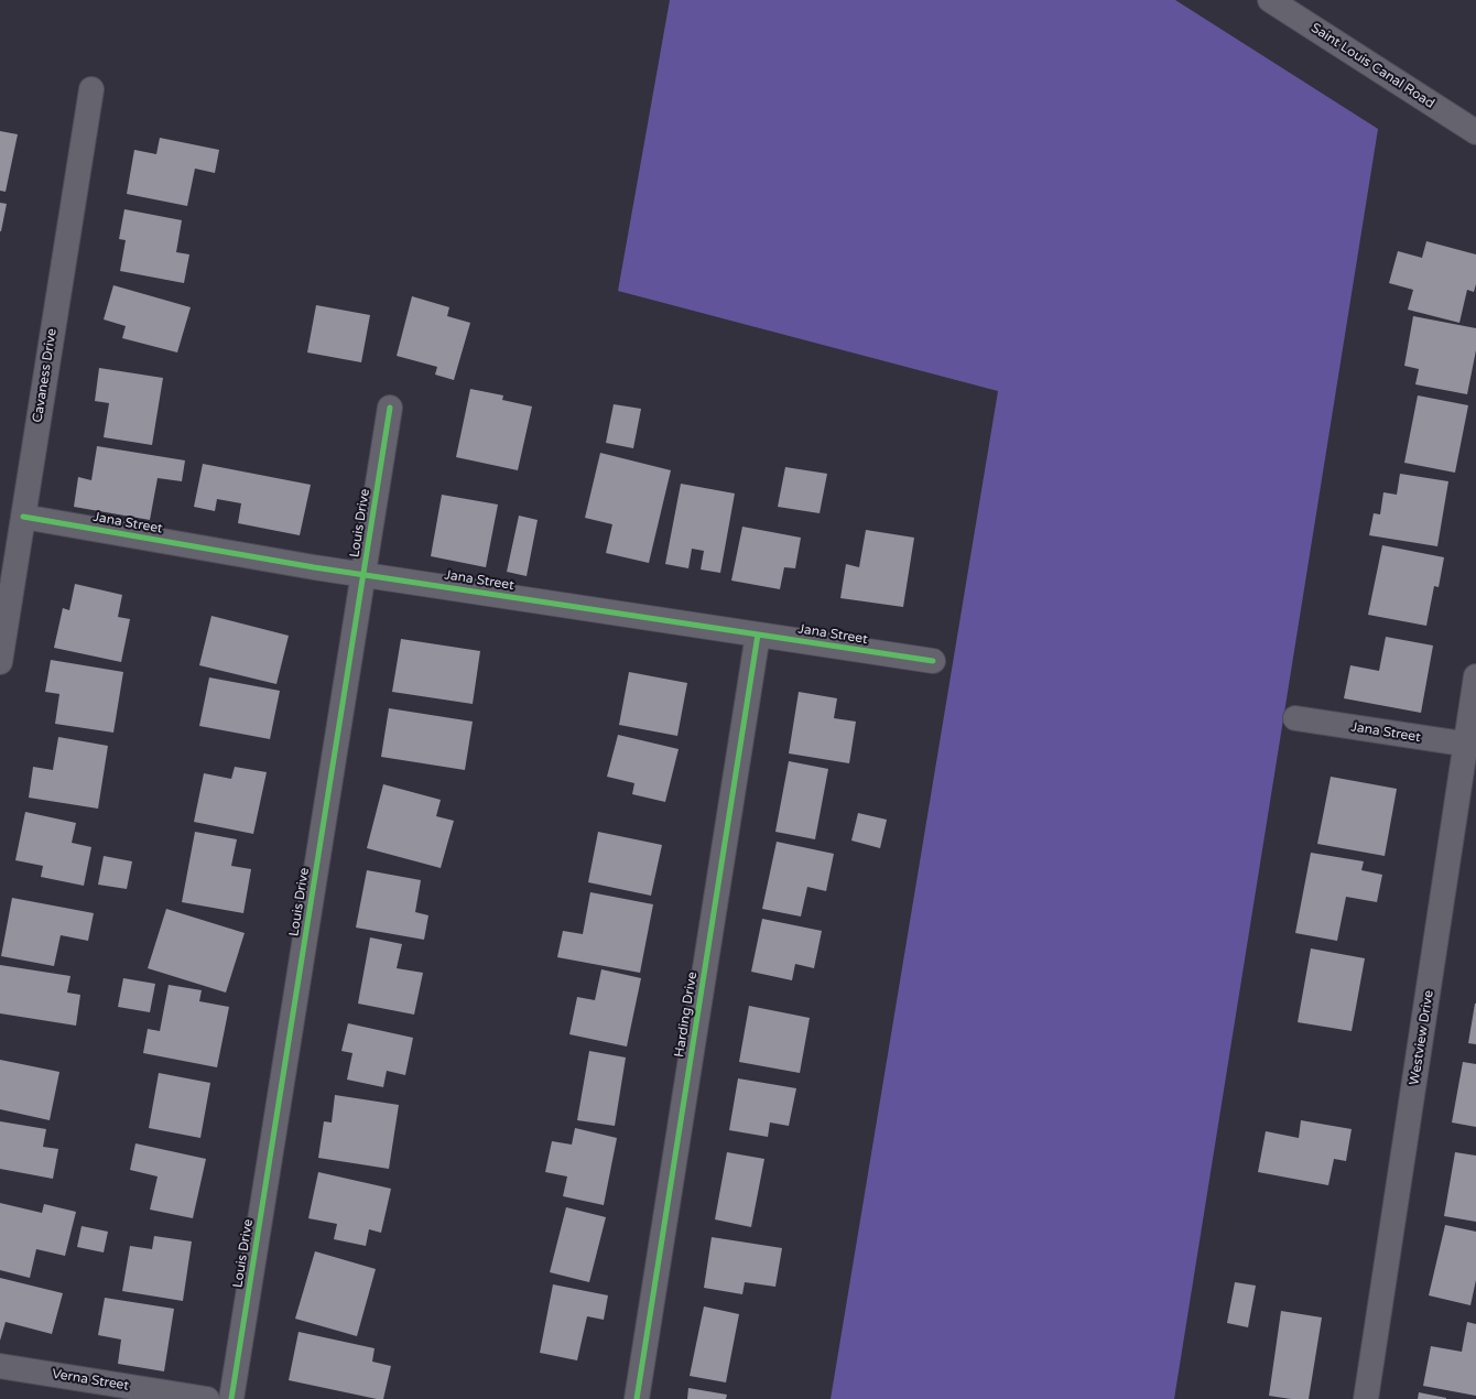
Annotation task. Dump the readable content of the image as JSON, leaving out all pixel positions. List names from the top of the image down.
{
  "streets": {
    "street": [
      "Saint Louis Canal Road",
      "Cavaness Drive",
      "Jana Street",
      "Louis Drive",
      "Harding Drive",
      "Westview Drive",
      "Verna Street"
    ]
  },
  "crossings": [
    ["Cavaness Drive", "Jana Street"],
    ["Jana Street", "Louis Drive"],
    ["Jana Street", "Harding Drive"],
    ["Jana Street", "Westview Drive"]
  ]
}
